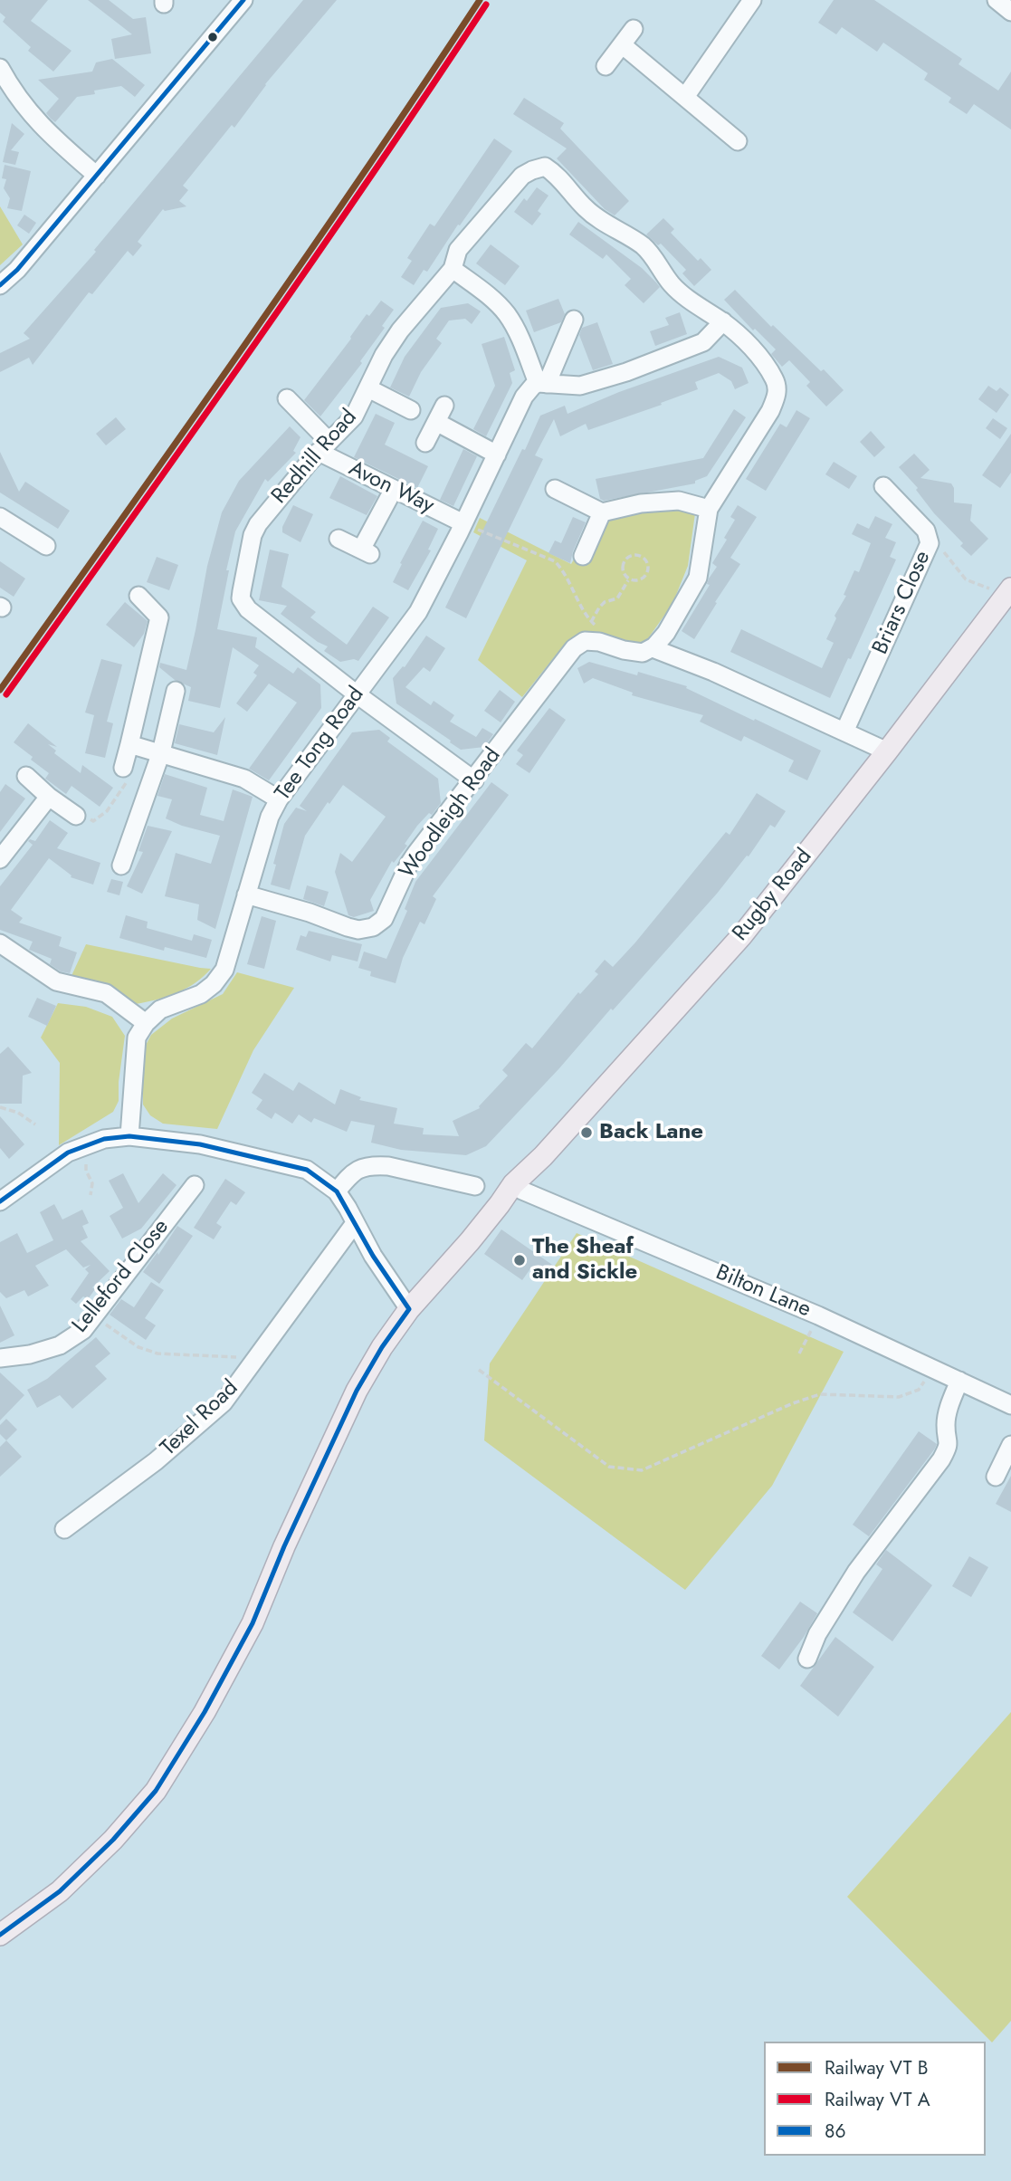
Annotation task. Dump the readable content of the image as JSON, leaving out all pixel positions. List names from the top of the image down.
{
  "streets": {
    "main road": ["Rugby Road"],
    "street": [
      "Redhill Road",
      "Avon Way",
      "Briars Close",
      "Tee Tong Road",
      "Woodleigh Road",
      "Lelleford Close",
      "Bilton Lane",
      "Texel Road"
    ]
  },
  "crossings": [
    ["Redhill Road", "Avon Way"],
    ["Redhill Road", "Tee Tong Road"],
    ["Avon Way", "Tee Tong Road"],
    ["Tee Tong Road", "Woodleigh Road"],
    ["Rugby Road", "Bilton Lane"]
  ],
  "places": ["Back Lane", "The Sheaf and Sickle"],
  "lines": ["transit line 86"],
  "legend": ["Railway VT B", "Railway VT A", "86"]
}
